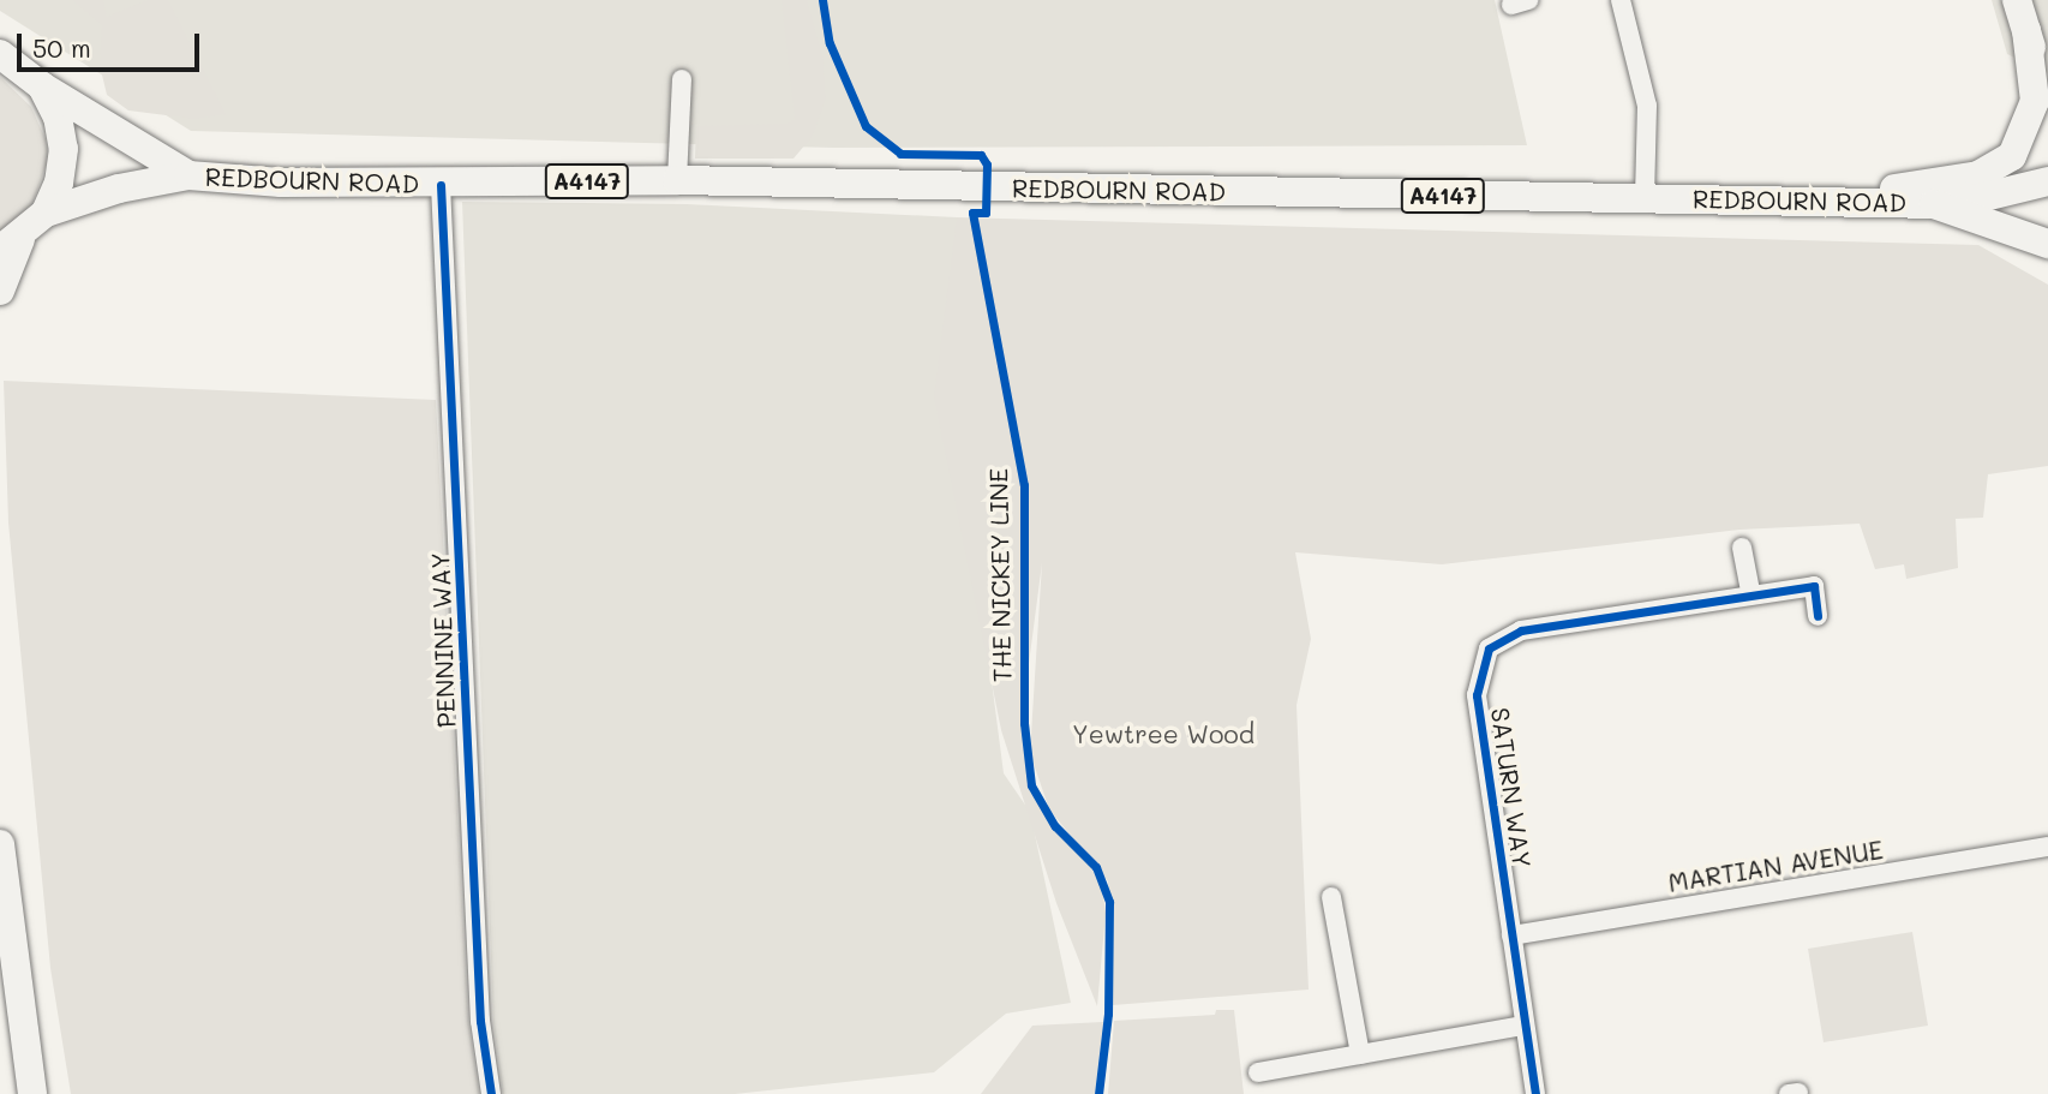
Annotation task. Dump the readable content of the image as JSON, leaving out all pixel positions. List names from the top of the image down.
{
  "streets": {
    "main road": ["REDBOURN ROAD", "A4147"],
    "street": ["PENNINE WAY", "SATURN WAY", "MARTIAN AVENUE"],
    "cycle path": ["THE NICKEY LINE"]
  },
  "crossings": [
    ["REDBOURN ROAD", "A4147"],
    ["REDBOURN ROAD", "PENNINE WAY"],
    ["SATURN WAY", "MARTIAN AVENUE"]
  ],
  "parks": ["Yewtree Wood"],
  "scale_bar": "50 m"
}
